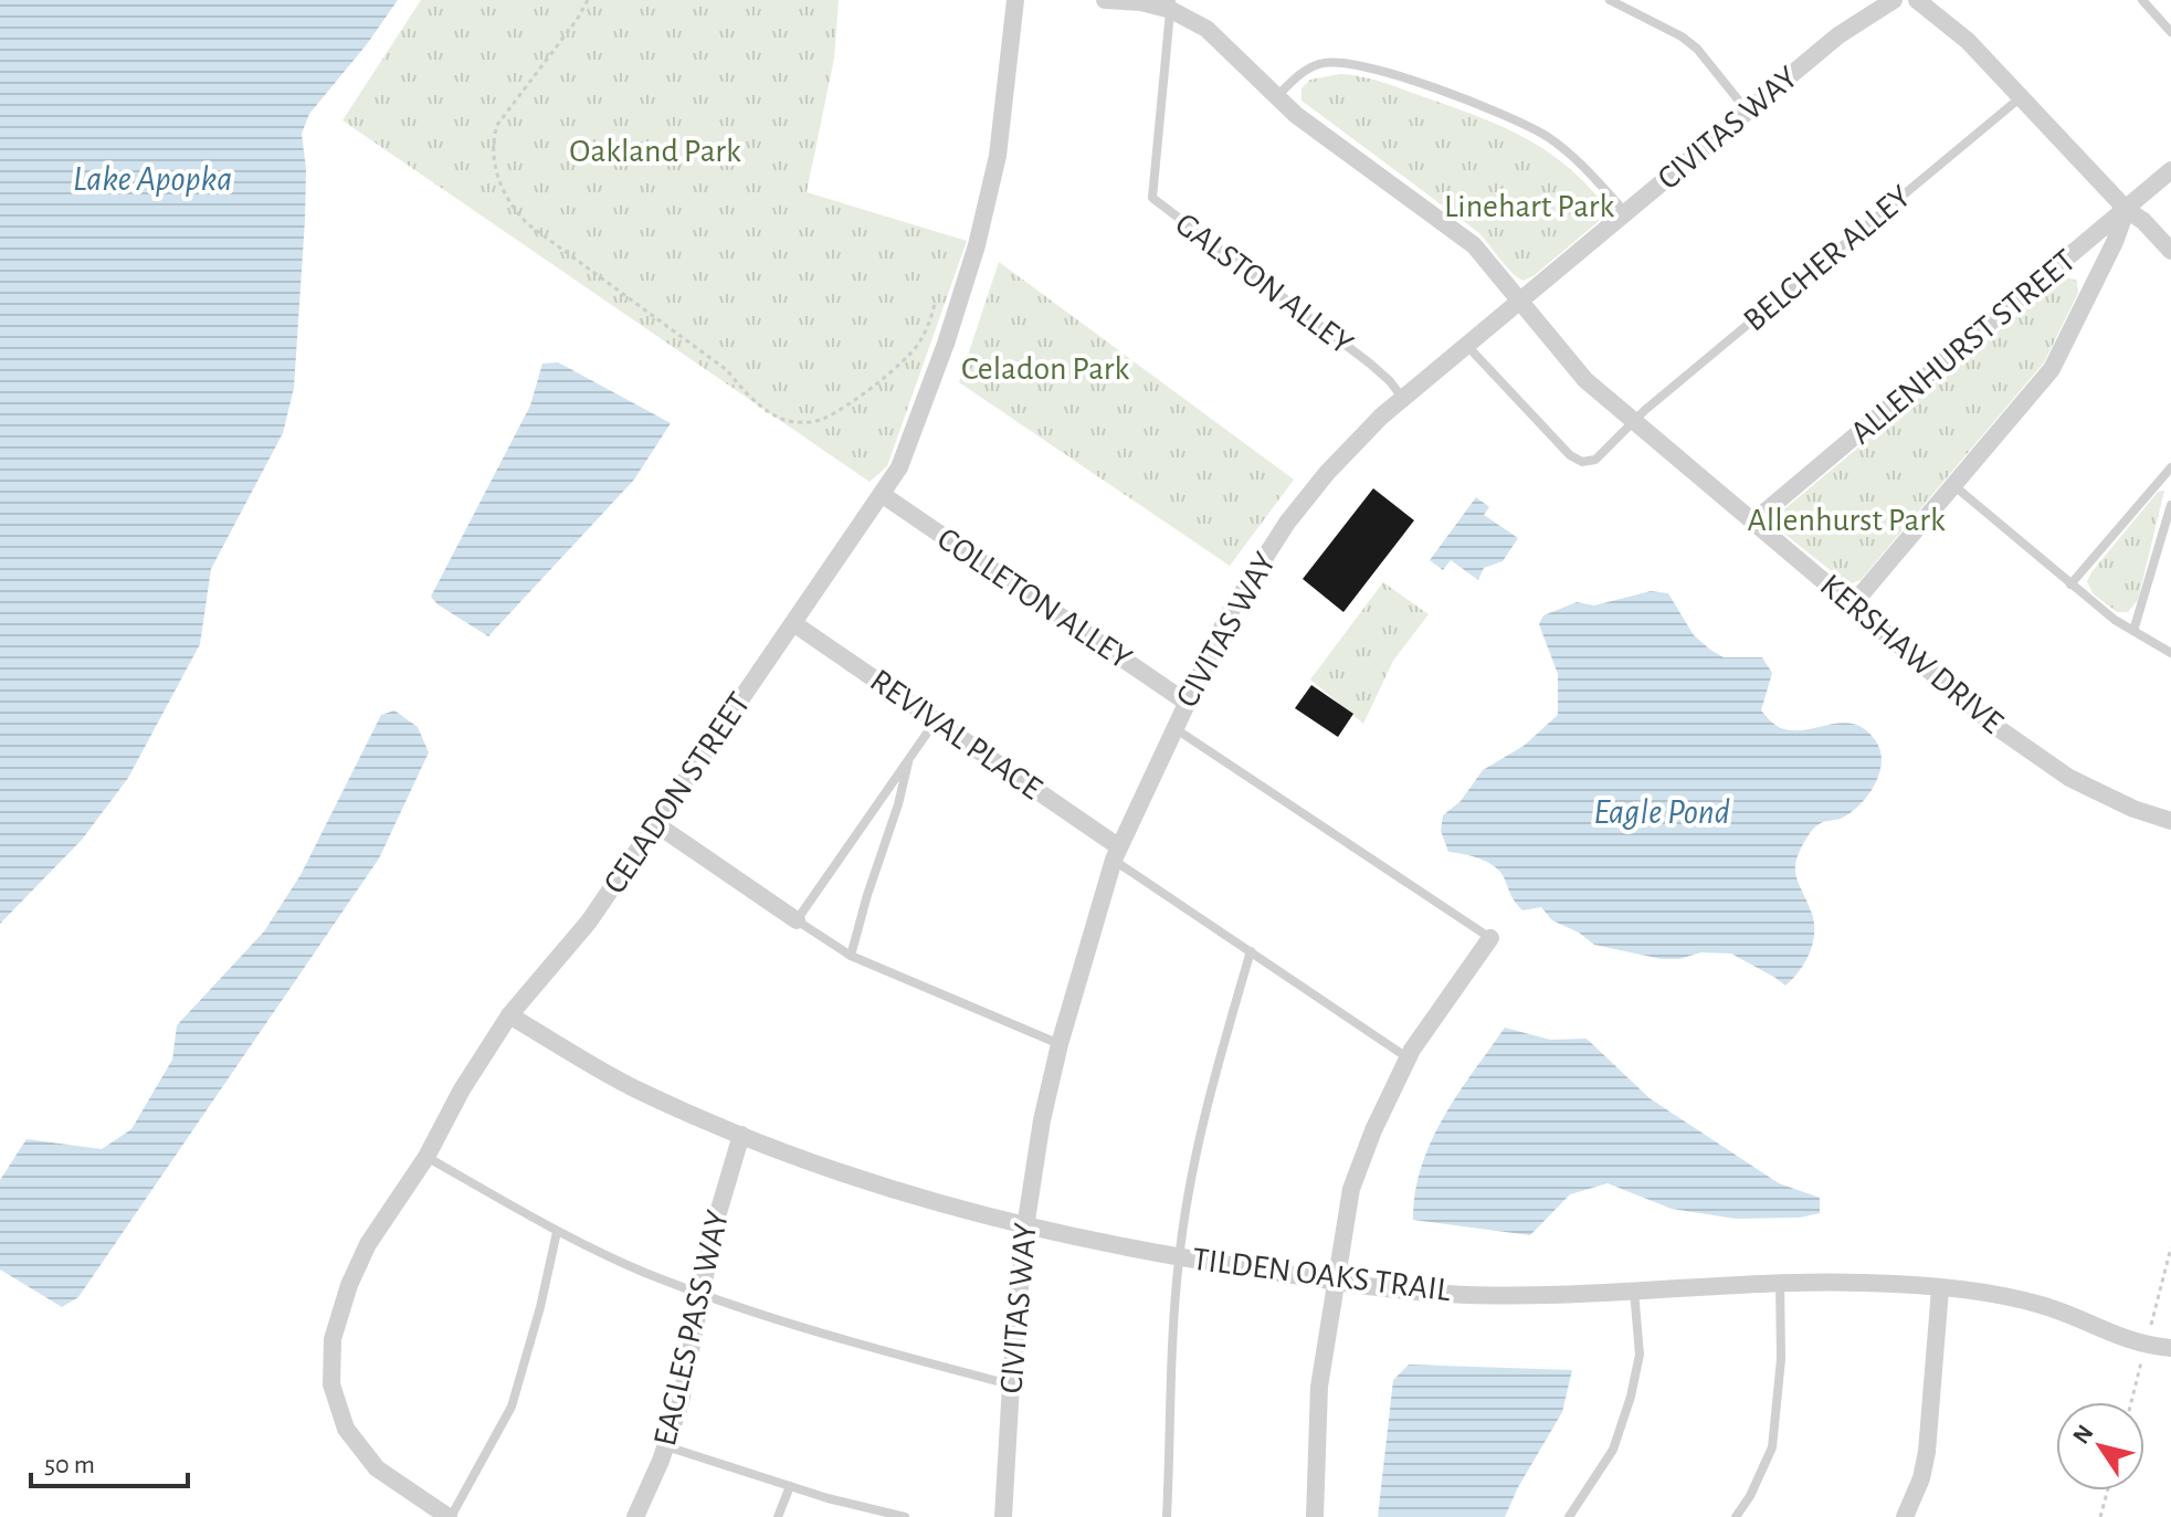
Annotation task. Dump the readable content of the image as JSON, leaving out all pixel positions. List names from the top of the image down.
{
  "streets": {
    "street": [
      "CIVITAS WAY",
      "ALLENHURST STREET",
      "COLLETON ALLEY",
      "KERSHAW DRIVE",
      "REVIVAL PLACE",
      "CELADON STREET",
      "TILDEN OAKS TRAIL",
      "EAGLES PASS WAY"
    ],
    "lane": ["BELCHER ALLEY", "GALSTON ALLEY"]
  },
  "crossings": [
    ["CIVITAS WAY", "BELCHER ALLEY"],
    ["CIVITAS WAY", "GALSTON ALLEY"],
    ["CIVITAS WAY", "COLLETON ALLEY"],
    ["CIVITAS WAY", "KERSHAW DRIVE"],
    ["CIVITAS WAY", "REVIVAL PLACE"],
    ["CIVITAS WAY", "TILDEN OAKS TRAIL"],
    ["BELCHER ALLEY", "KERSHAW DRIVE"],
    ["GALSTON ALLEY", "KERSHAW DRIVE"],
    ["ALLENHURST STREET", "KERSHAW DRIVE"],
    ["COLLETON ALLEY", "CELADON STREET"],
    ["REVIVAL PLACE", "CELADON STREET"],
    ["CELADON STREET", "TILDEN OAKS TRAIL"],
    ["TILDEN OAKS TRAIL", "EAGLES PASS WAY"]
  ],
  "water": ["Lake Apopka", "Eagle Pond"],
  "parks": [
    "Oakland Park",
    "Linehart Park",
    "Celadon Park",
    "Allenhurst Park"
  ],
  "scale_bar": "50 m",
  "north": "top left"
}
